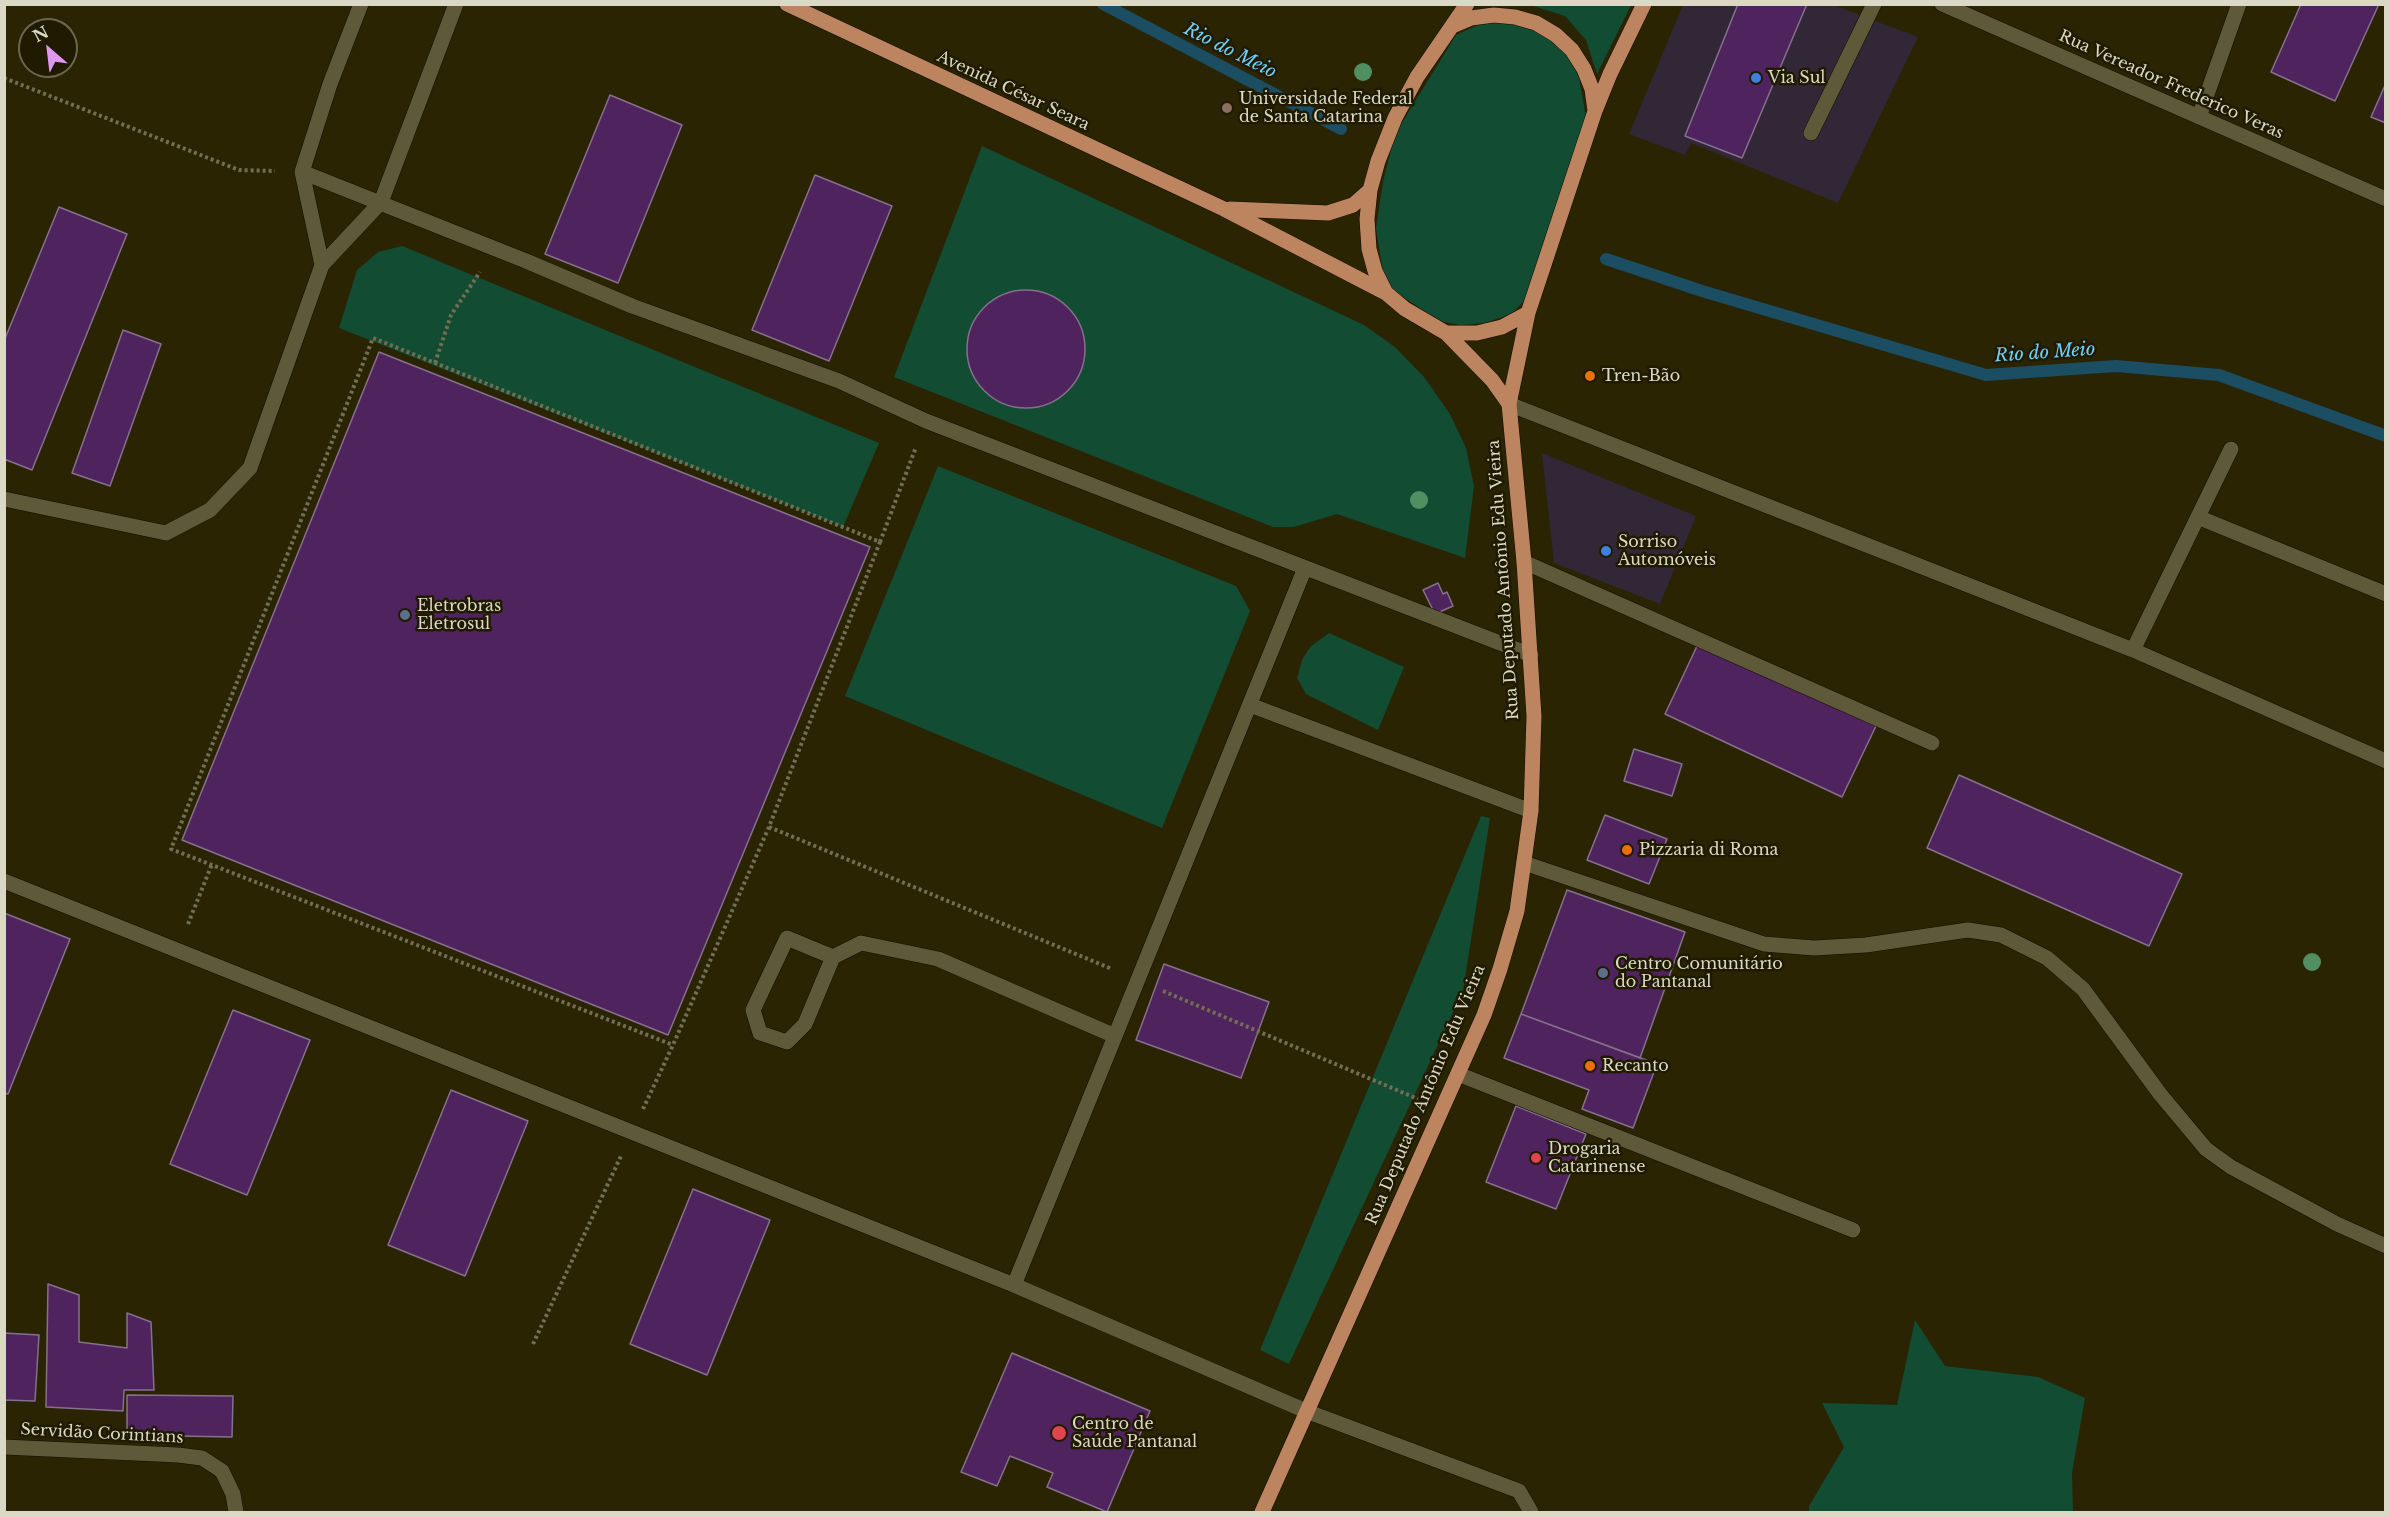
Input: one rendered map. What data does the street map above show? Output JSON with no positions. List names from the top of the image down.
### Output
{
  "streets": {
    "main road": ["Avenida César Seara", "Rua Deputado Antônio Edu Vieira"],
    "street": ["Rua Vereador Frederico Veras", "Servidão Corintians"]
  },
  "crossings": [
    ["Avenida César Seara", "Rua Deputado Antônio Edu Vieira"]
  ],
  "water": ["Rio do Meio"],
  "places": [
    "Via Sul",
    "Universidade Federal de Santa Catarina",
    "Tren-Bão",
    "Sorriso Automóveis",
    "Eletrobras Eletrosul",
    "Pizzaria di Roma",
    "Centro Comunitário do Pantanal",
    "Recanto",
    "Drogaria Catarinense",
    "Centro de Saúde Pantanal"
  ],
  "north": "top left"
}
